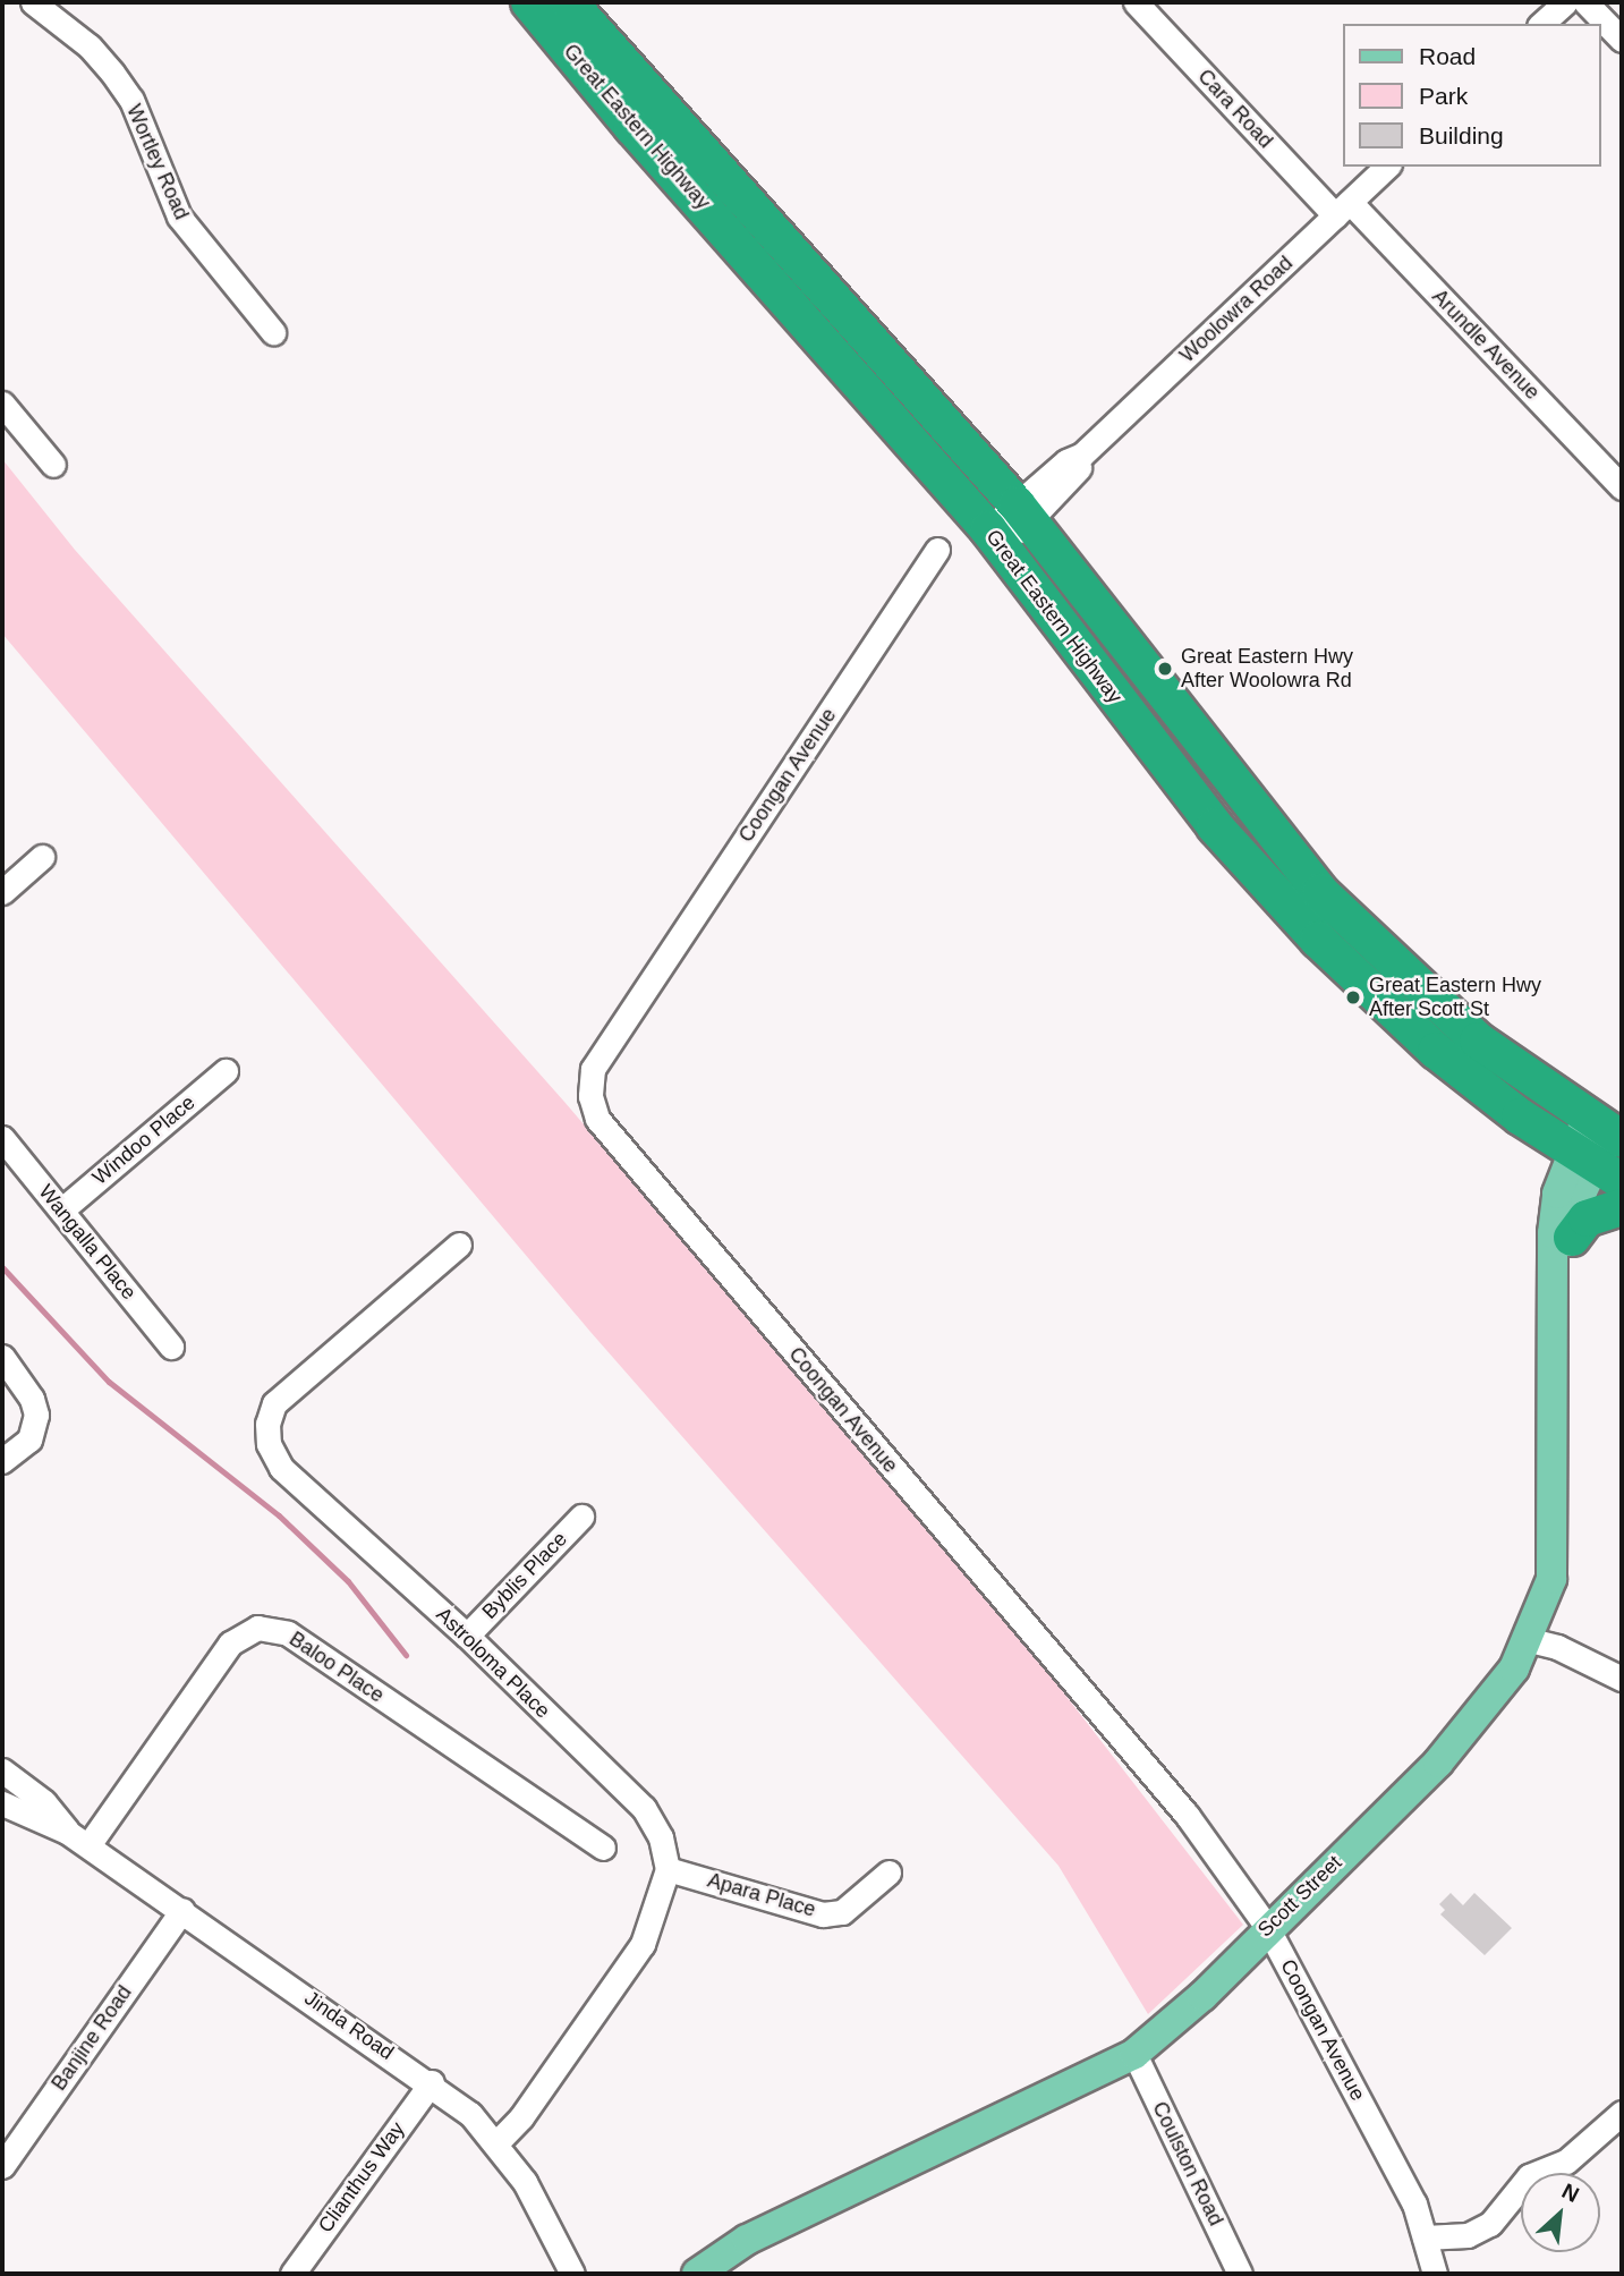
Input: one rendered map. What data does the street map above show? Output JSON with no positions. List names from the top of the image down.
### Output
{
  "streets": {
    "highway": ["Great Eastern Highway"],
    "main road": ["Scott Street"],
    "street": [
      "Cara Road",
      "Wortley Road",
      "Woolowra Road",
      "Arundle Avenue",
      "Coongan Avenue",
      "Windoo Place",
      "Wangalla Place",
      "Byblis Place",
      "Astroloma Place",
      "Baloo Place",
      "Apara Place",
      "Jinda Road",
      "Banjine Road",
      "Coulston Road",
      "Clianthus Way"
    ]
  },
  "crossings": [
    ["Cara Road", "Woolowra Road"],
    ["Cara Road", "Arundle Avenue"],
    ["Great Eastern Highway", "Woolowra Road"],
    ["Great Eastern Highway", "Scott Street"],
    ["Woolowra Road", "Arundle Avenue"],
    ["Coongan Avenue", "Scott Street"],
    ["Windoo Place", "Wangalla Place"],
    ["Byblis Place", "Astroloma Place"],
    ["Astroloma Place", "Apara Place"],
    ["Baloo Place", "Jinda Road"],
    ["Scott Street", "Coulston Road"],
    ["Jinda Road", "Banjine Road"],
    ["Jinda Road", "Clianthus Way"]
  ],
  "places": ["Great Eastern Hwy After Woolowra Rd", "Great Eastern Hwy After Scott St"],
  "legend": ["Road", "Park", "Building"],
  "north": "top right"
}
